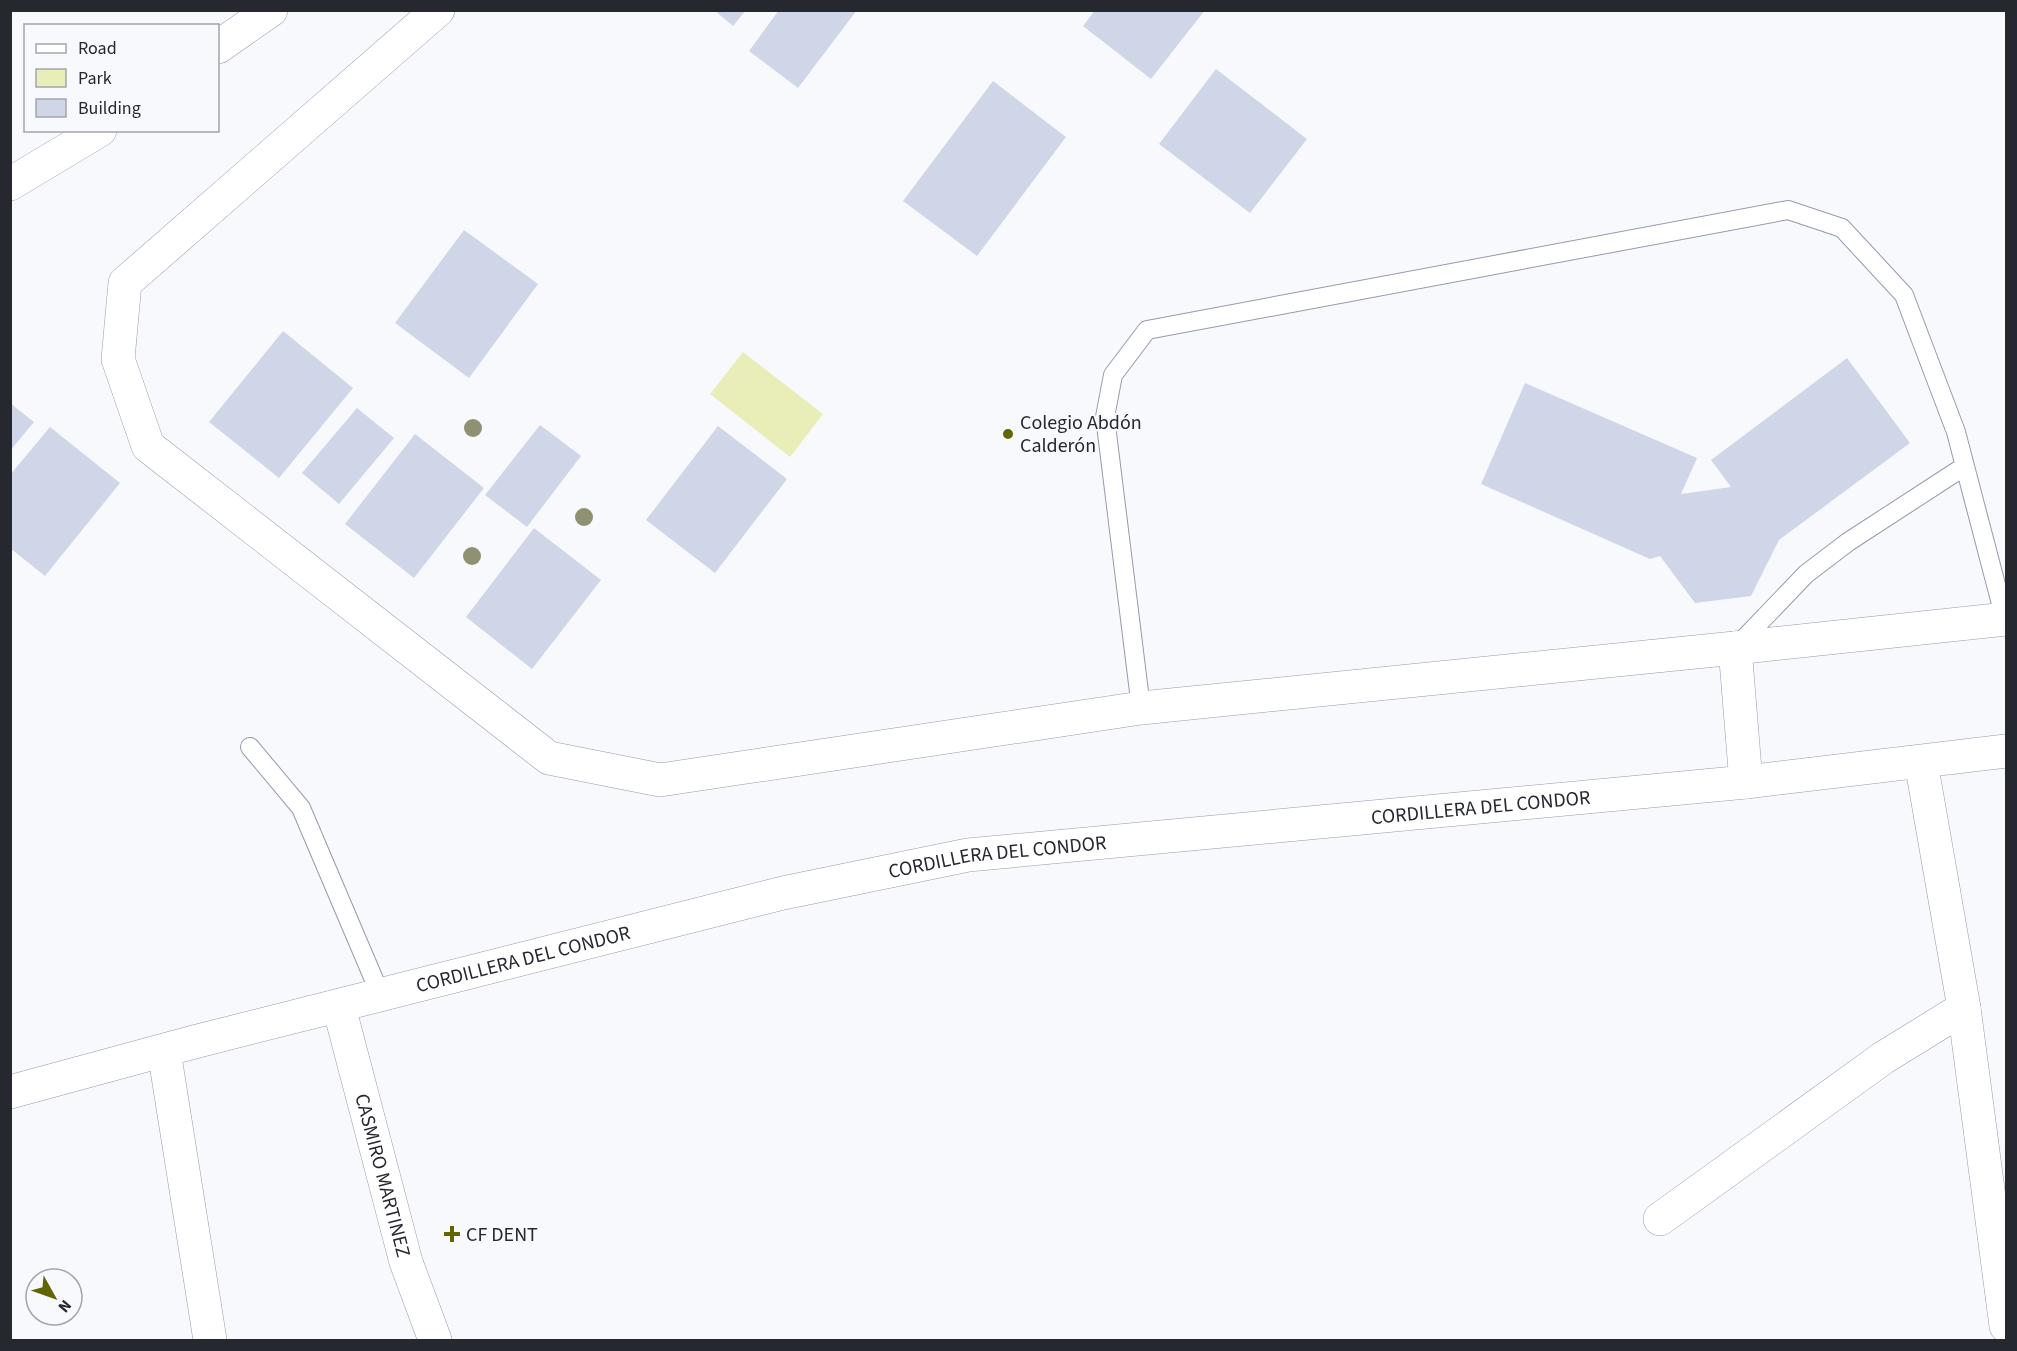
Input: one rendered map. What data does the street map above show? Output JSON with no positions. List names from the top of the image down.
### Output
{
  "streets": {
    "street": ["CORDILLERA DEL CONDOR", "CASMIRO MARTINEZ"]
  },
  "crossings": [
    ["CORDILLERA DEL CONDOR", "CASMIRO MARTINEZ"]
  ],
  "places": {
    "other": ["Colegio Abdón Calderón"],
    "health": ["CF DENT"]
  },
  "legend": ["Road", "Park", "Building"],
  "north": "bottom right"
}
